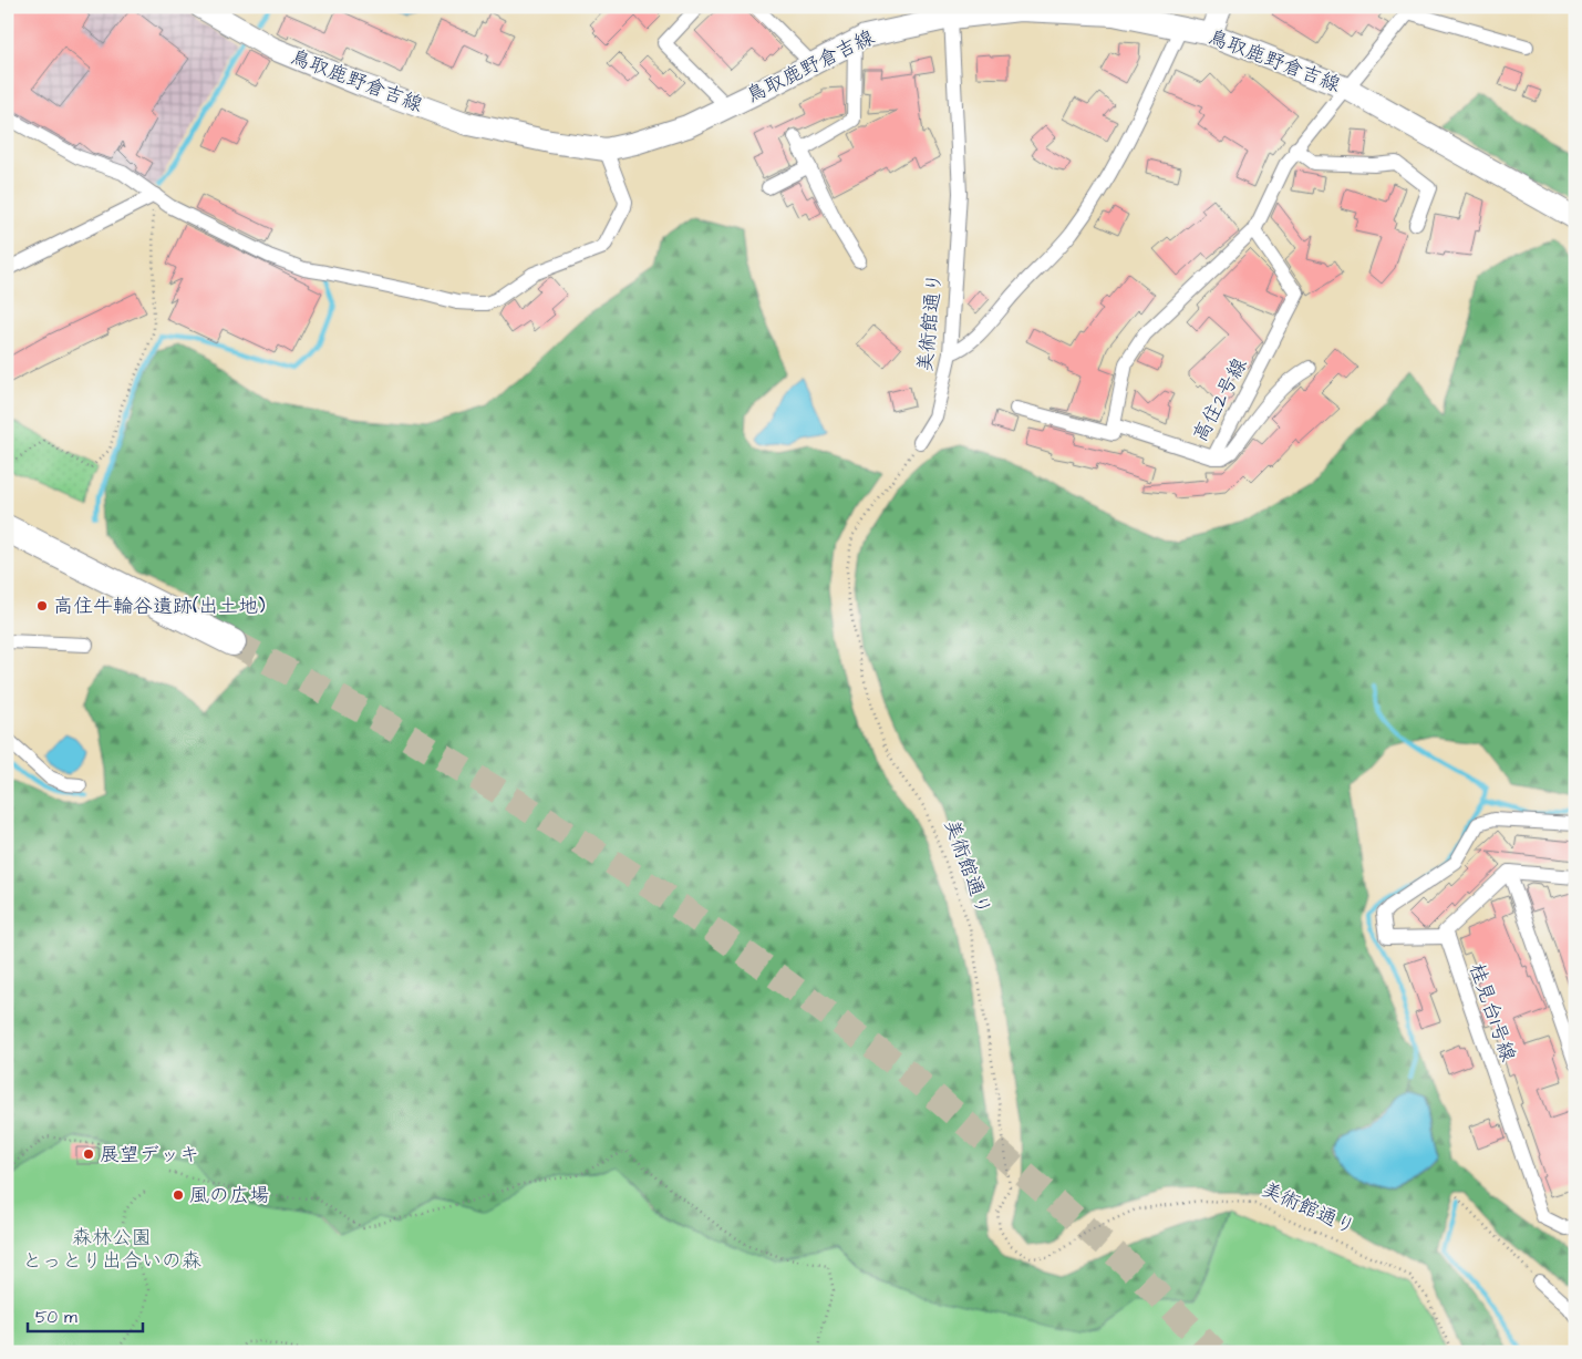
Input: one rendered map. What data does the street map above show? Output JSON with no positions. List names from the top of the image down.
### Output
{
  "streets": {
    "main road": ["鳥取鹿野倉吉線"],
    "street": ["美術館通り", "高住2号線", "桂見台1号線"]
  },
  "crossings": [
    ["鳥取鹿野倉吉線", "美術館通り"]
  ],
  "parks": ["森林公園 とっとり出合いの森"],
  "places": ["高住牛輪谷遺跡(出土地)", "展望デッキ", "風の広場"],
  "scale_bar": "50 m"
}
